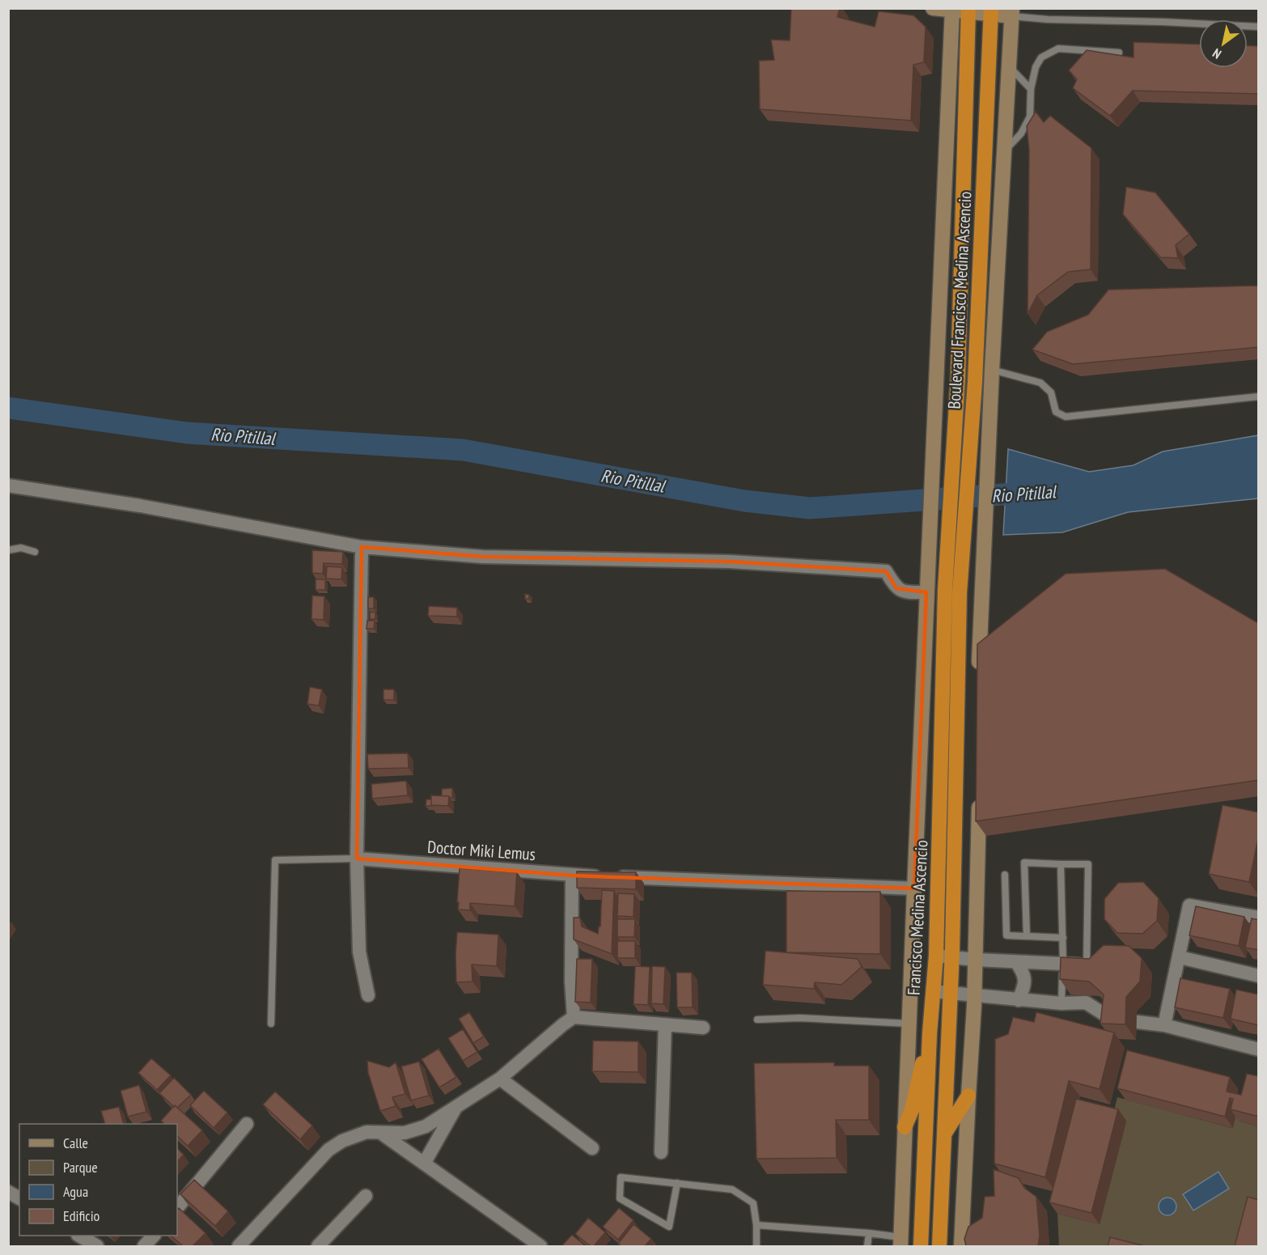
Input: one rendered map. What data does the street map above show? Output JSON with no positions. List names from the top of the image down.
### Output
{
  "streets": {
    "highway": ["Boulevard Francisco Medina Ascencio", "Francisco Medina Ascencio"],
    "street": ["Doctor Miki Lemus"]
  },
  "crossings": [
    ["Boulevard Francisco Medina Ascencio", "Francisco Medina Ascencio"]
  ],
  "water": ["Rio Pitillal"],
  "legend": [
    "Calle",
    "Parque",
    "Agua",
    "Edificio"
  ],
  "north": "bottom left"
}
